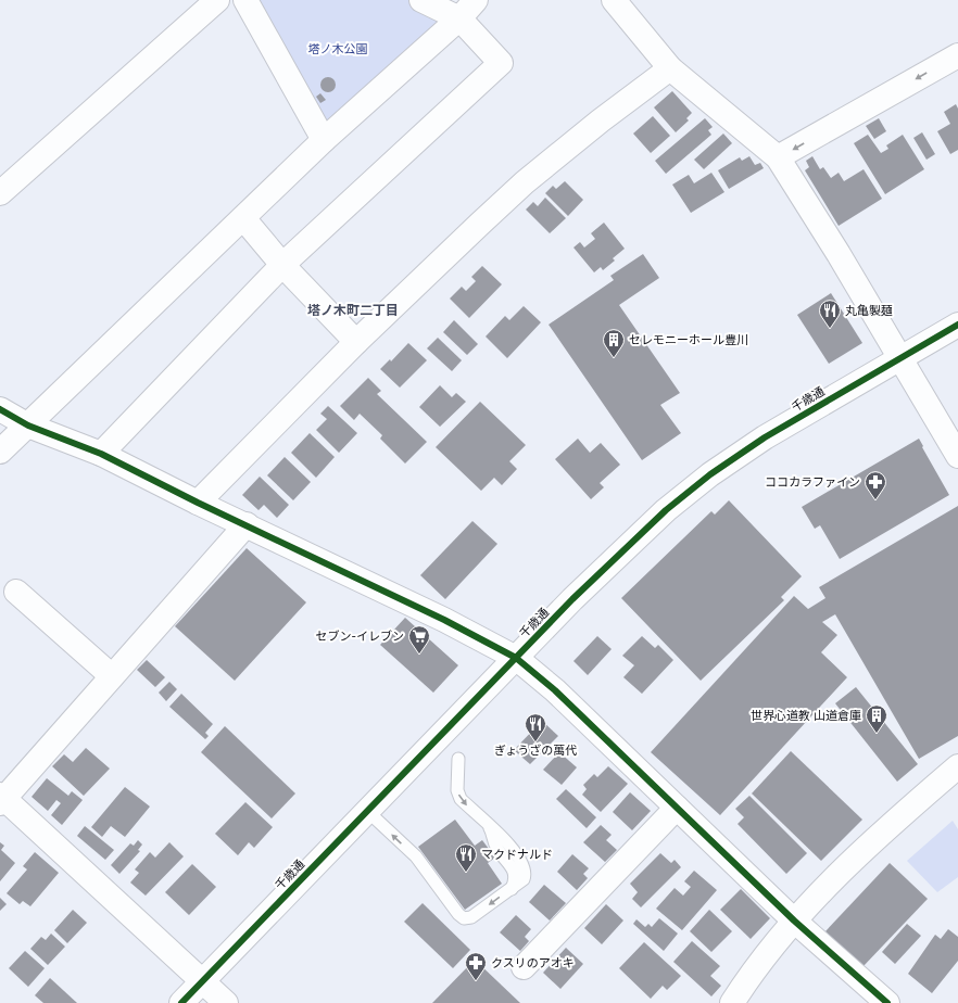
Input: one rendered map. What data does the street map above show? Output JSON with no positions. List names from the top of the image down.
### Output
{
  "streets": {
    "street": ["千歳通"]
  },
  "districts": ["塔ノ木町二丁目"],
  "parks": ["塔ノ木公園"],
  "places": {
    "restaurant": ["丸亀製麺", "ぎょうざの萬代", "マクドナルド"],
    "building": ["セレモニーホール豊川", "世界心道教 山道倉庫"],
    "pharmacy": ["ココカラファイン", "クスリのアオキ"],
    "supermarket": ["セブン-イレブン"]
  }
}
